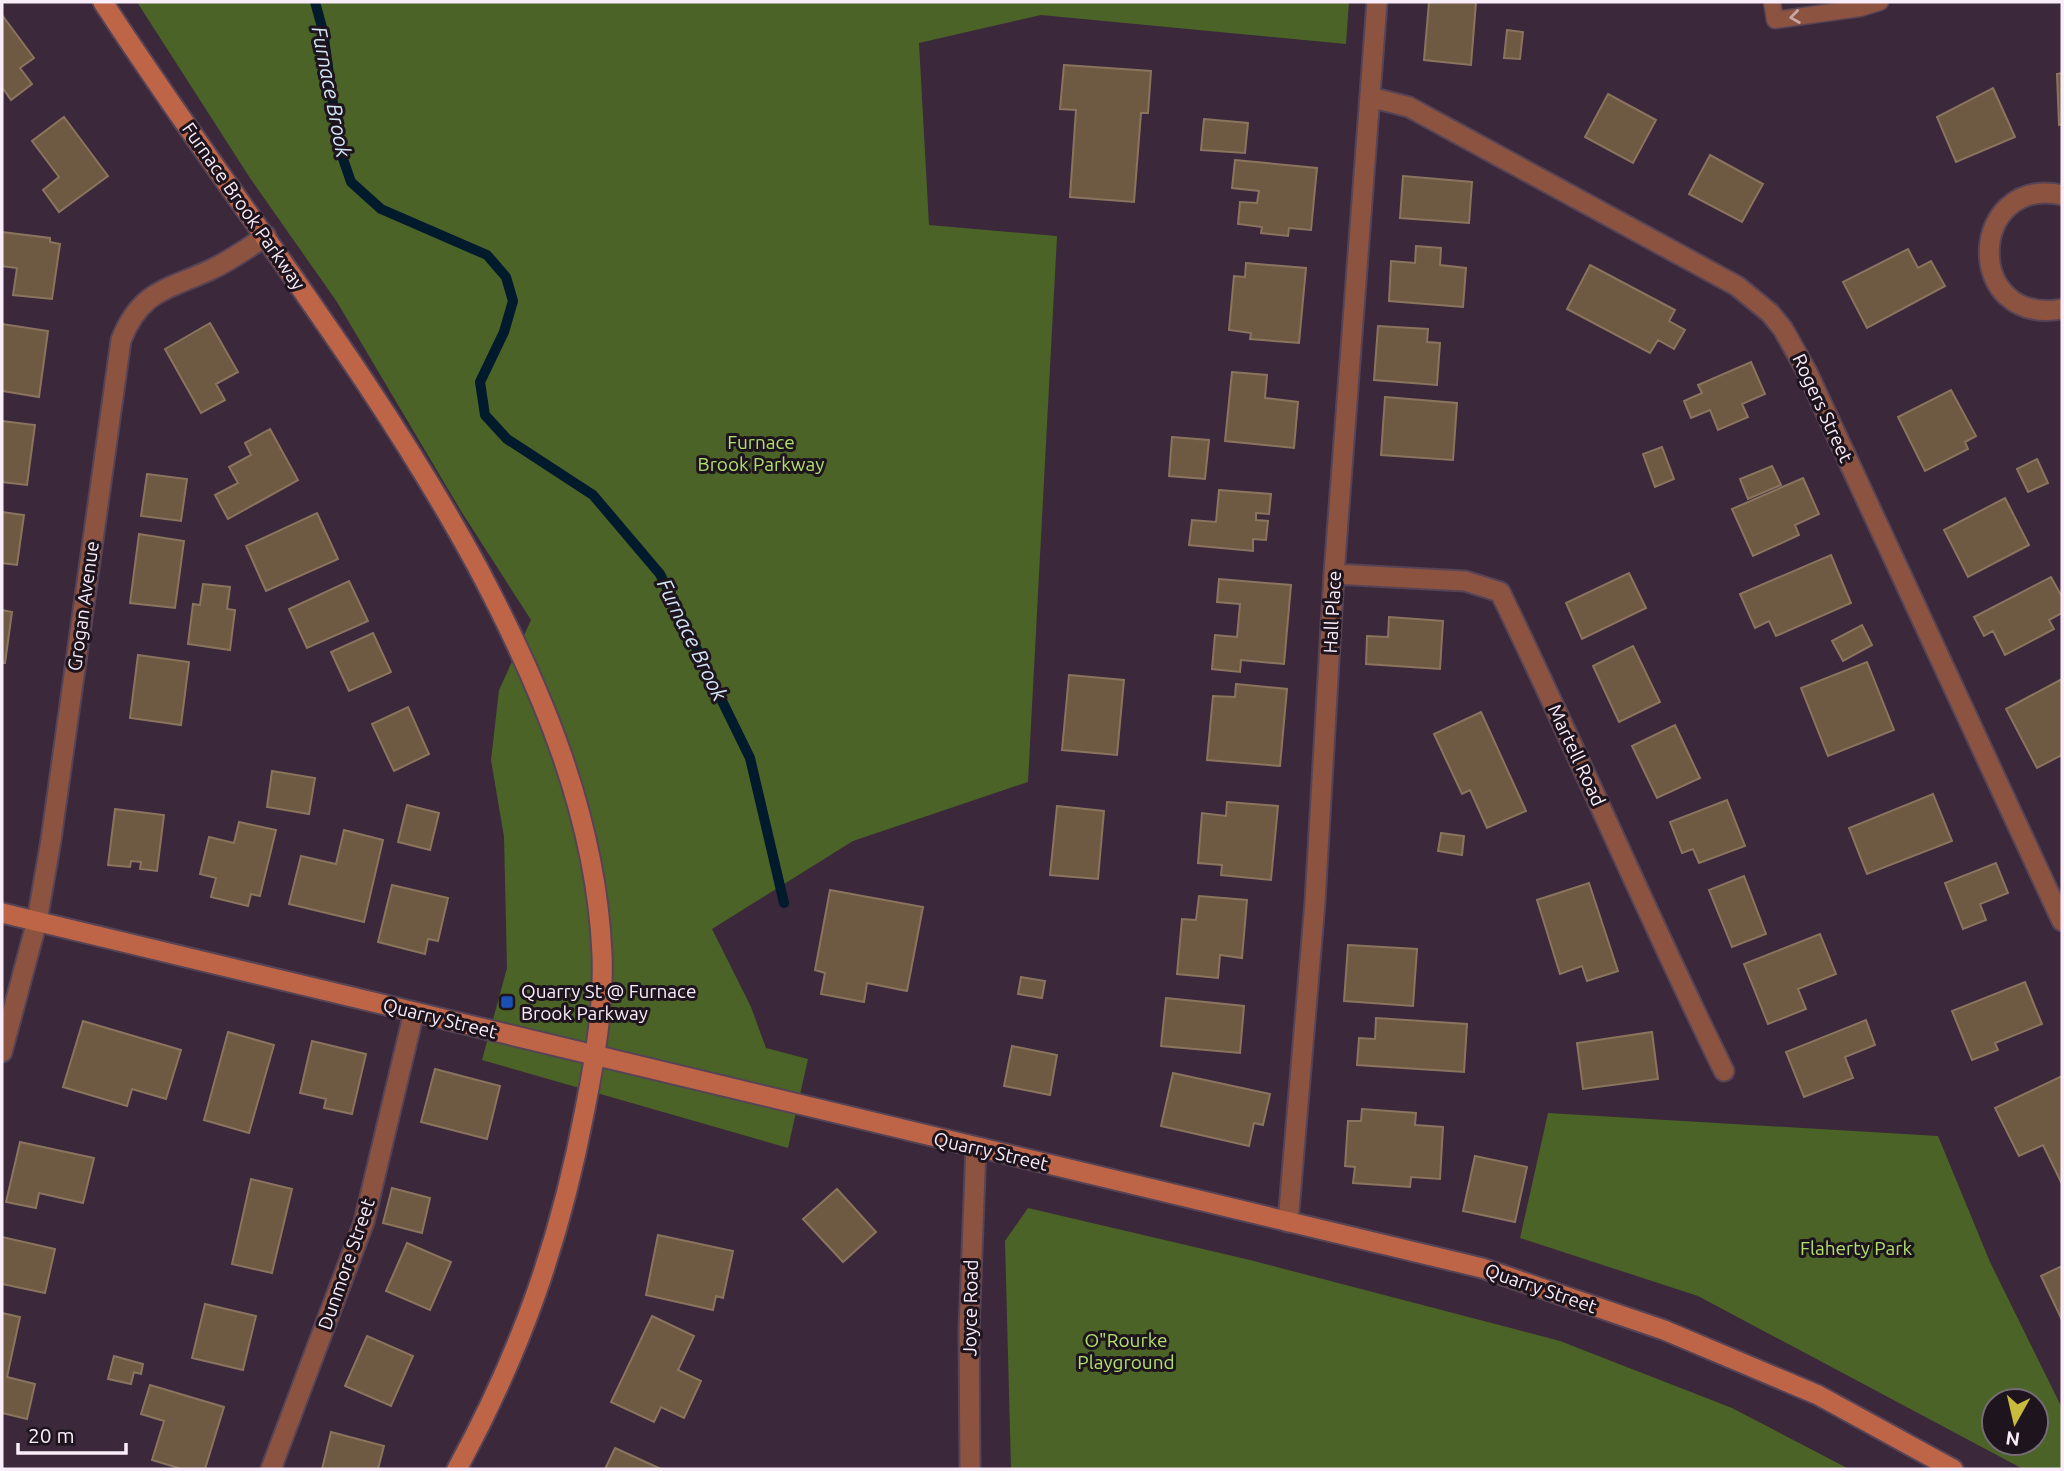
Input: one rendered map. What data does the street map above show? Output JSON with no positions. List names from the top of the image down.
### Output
{
  "streets": {
    "main road": ["Furnace Brook Parkway", "Quarry Street"],
    "street": [
      "Rogers Street",
      "Grogan Avenue",
      "Hall Place",
      "Martell Road",
      "Dunmore Street",
      "Joyce Road"
    ]
  },
  "crossings": [
    ["Furnace Brook Parkway", "Grogan Avenue"],
    ["Furnace Brook Parkway", "Quarry Street"],
    ["Rogers Street", "Hall Place"],
    ["Grogan Avenue", "Quarry Street"],
    ["Hall Place", "Martell Road"],
    ["Hall Place", "Quarry Street"],
    ["Quarry Street", "Dunmore Street"],
    ["Quarry Street", "Joyce Road"]
  ],
  "water": ["Furnace Brook"],
  "parks": ["Furnace Brook Parkway", "Flaherty Park", "O\"Rourke Playground"],
  "places": {
    "transit": ["Quarry St @ Furnace Brook Parkway"]
  },
  "scale_bar": "20 m",
  "north": "bottom"
}
